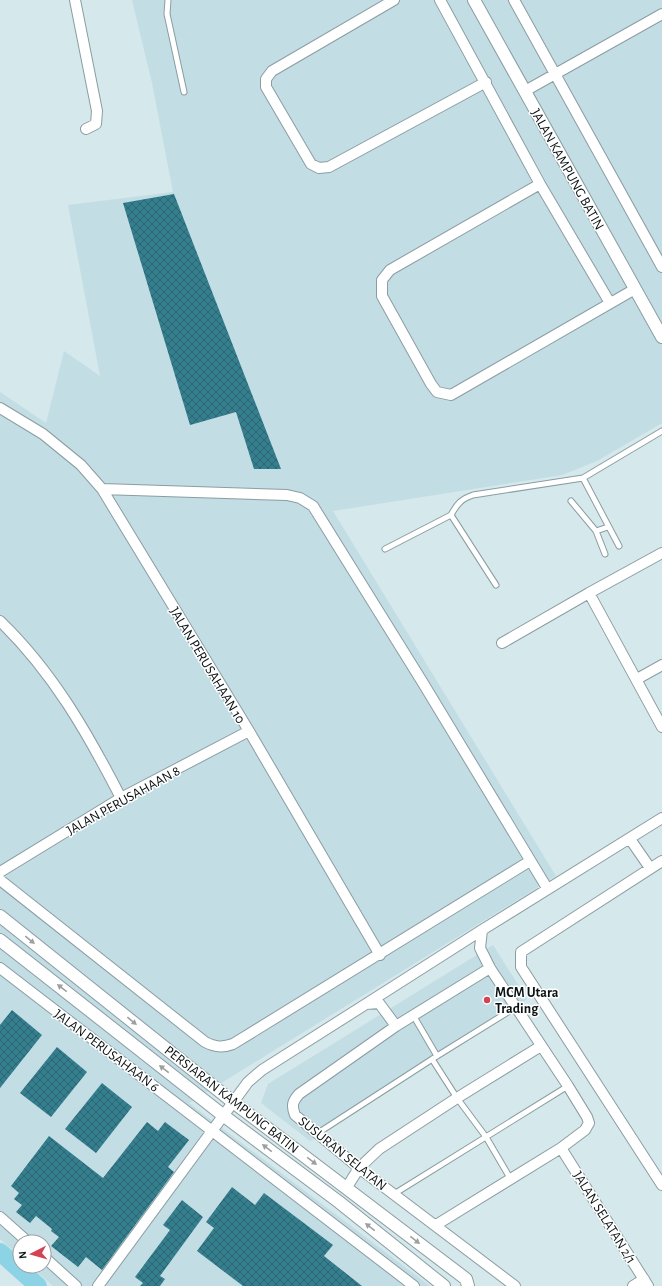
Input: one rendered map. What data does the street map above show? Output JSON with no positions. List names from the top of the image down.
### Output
{
  "streets": {
    "street": [
      "JALAN KAMPUNG BATIN",
      "JALAN PERUSAHAAN 10",
      "JALAN PERUSAHAAN 8",
      "JALAN PERUSAHAAN 6",
      "PERSIARAN KAMPUNG BATIN",
      "SUSURAN SELATAN",
      "JALAN SELATAN 2/1"
    ]
  },
  "crossings": [
    ["JALAN PERUSAHAAN 10", "JALAN PERUSAHAAN 8"]
  ],
  "places": ["MCM Utara Trading"],
  "north": "left"
}
